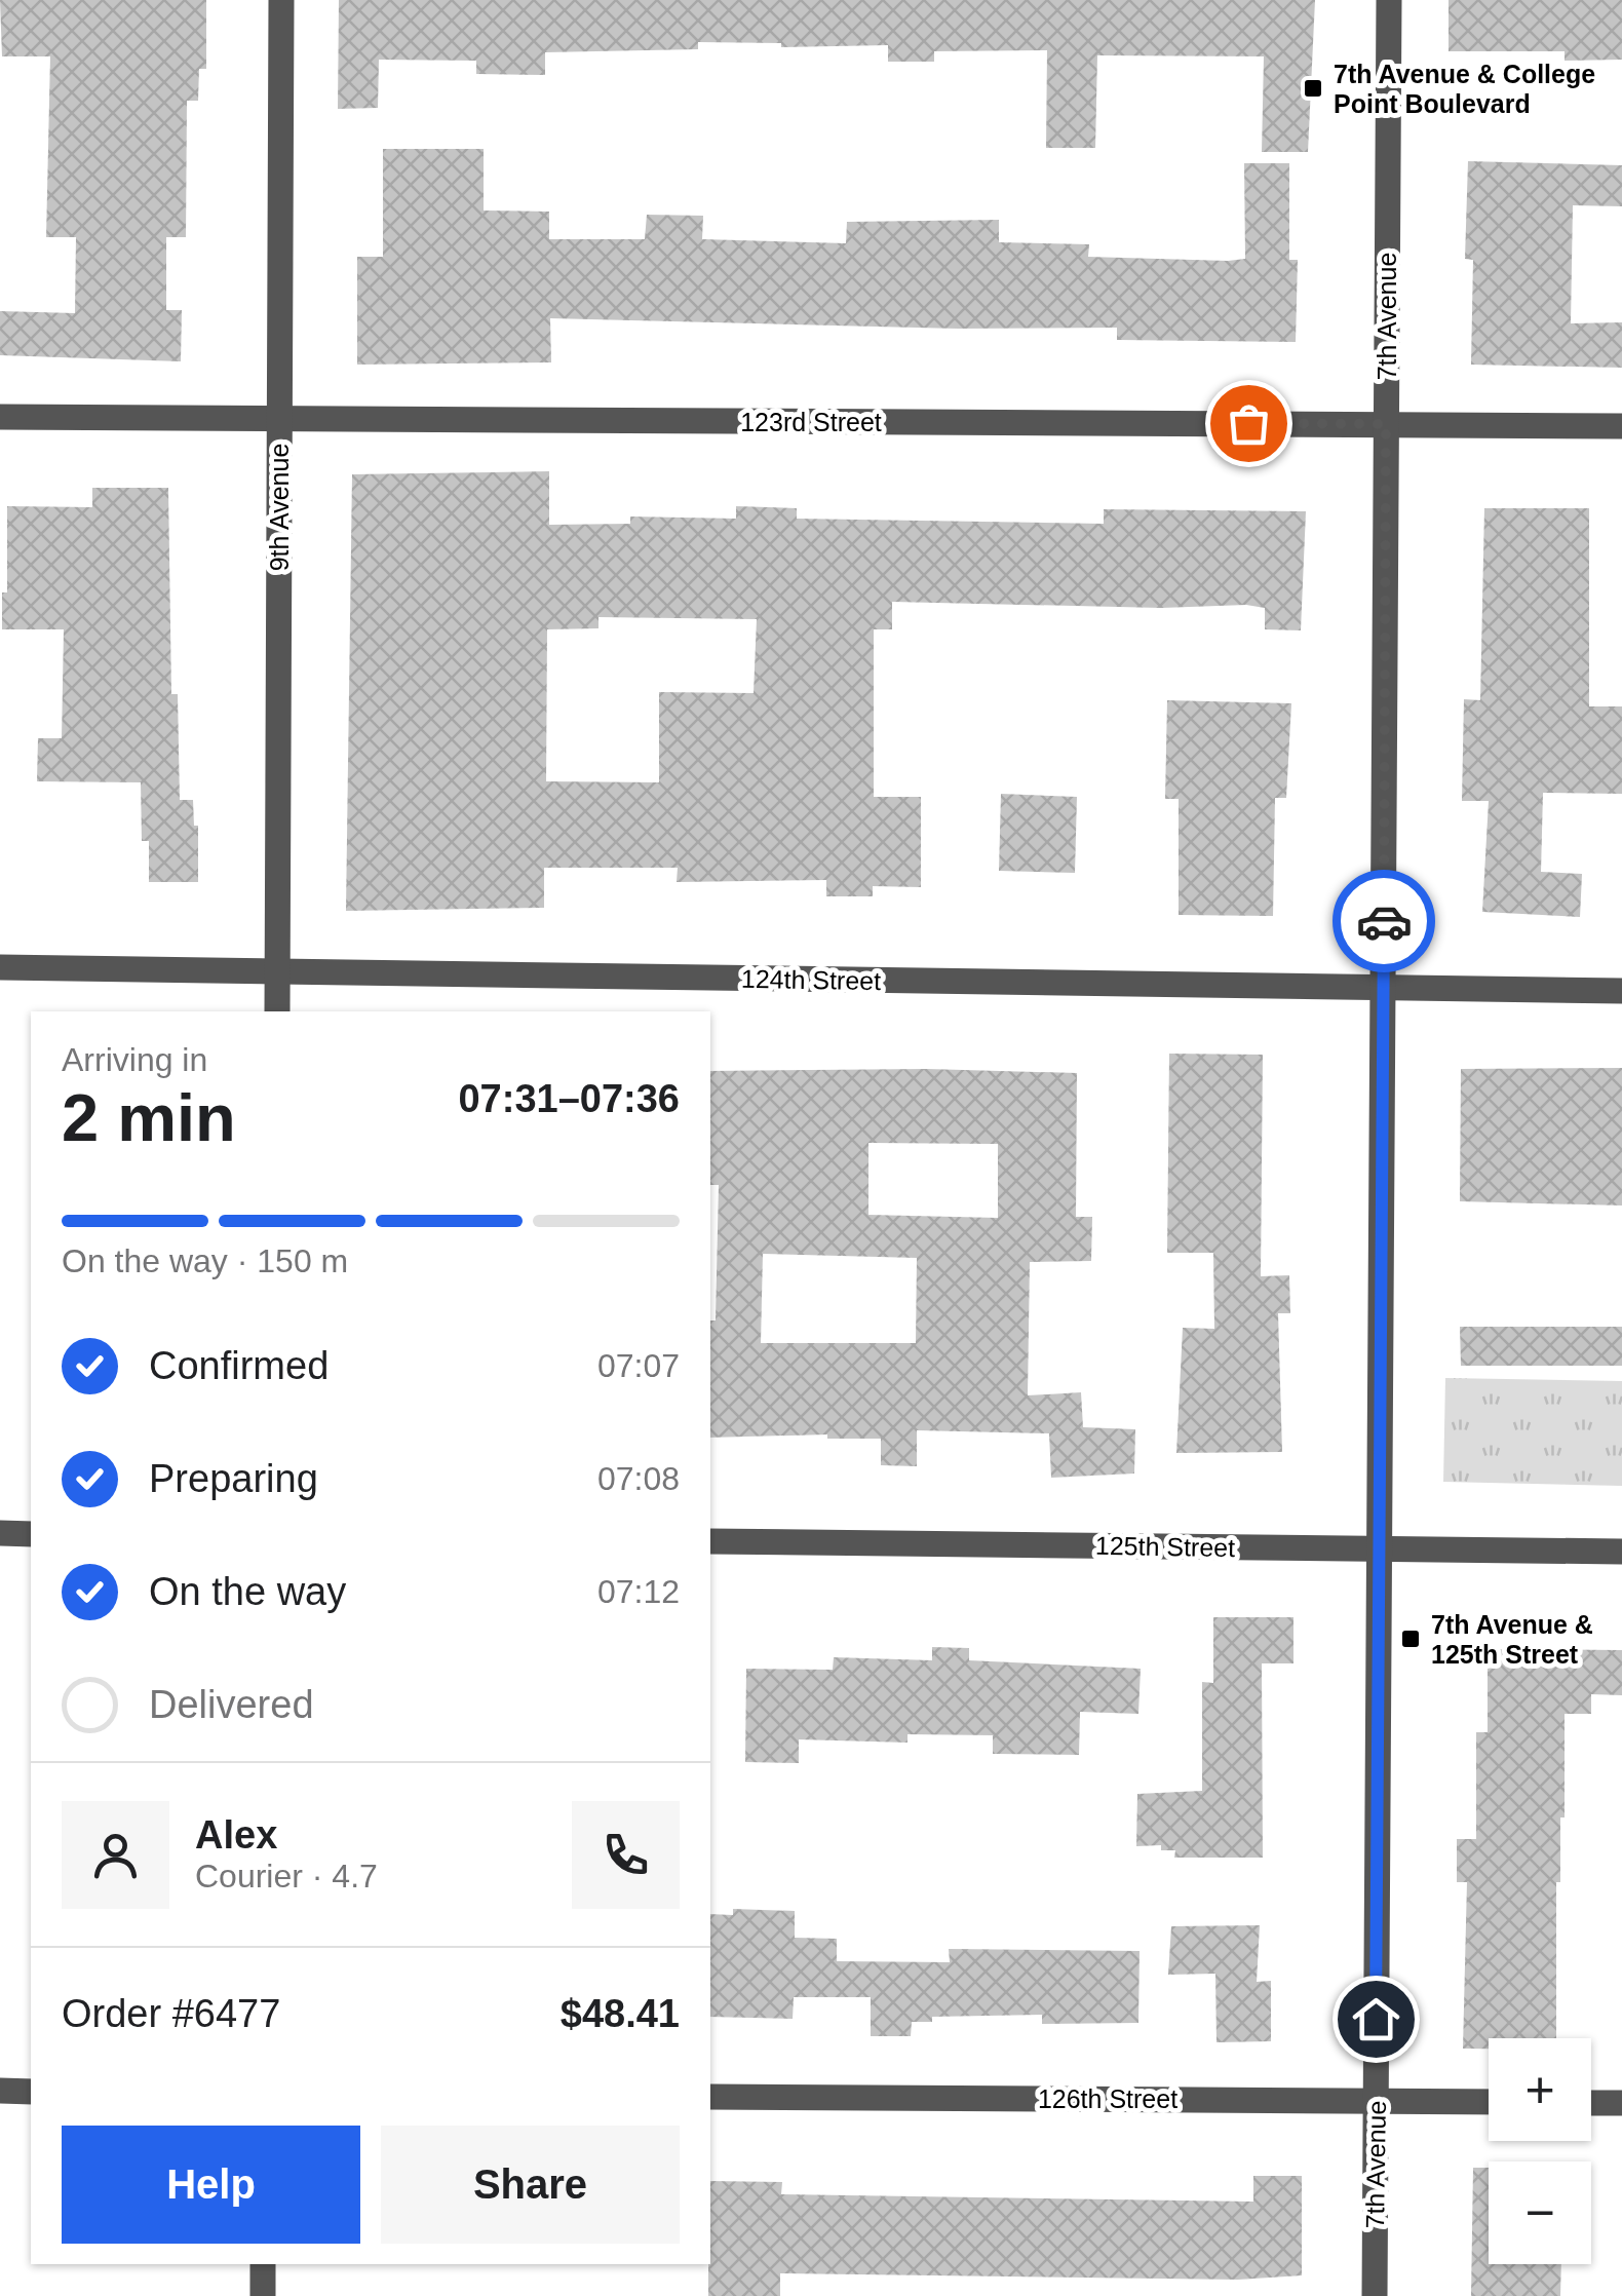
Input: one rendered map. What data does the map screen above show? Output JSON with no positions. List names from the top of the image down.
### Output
{
  "streets": {
    "street": [
      "7th Avenue",
      "123rd Street",
      "9th Avenue",
      "124th Street",
      "125th Street",
      "126th Street"
    ]
  },
  "crossings": [
    ["7th Avenue", "123rd Street"],
    ["7th Avenue", "124th Street"],
    ["7th Avenue", "125th Street"],
    ["7th Avenue", "126th Street"],
    ["123rd Street", "9th Avenue"],
    ["9th Avenue", "124th Street"]
  ],
  "places": {
    "transit": ["7th Avenue & College Point Boulevard", "7th Avenue & 125th Street"]
  },
  "page": {
    "heading": ["2 min", "Arriving in", "07:31–07:36"],
    "panel": [
      "Alex",
      "Courier · 4.7",
      "Order #6477",
      "$48.41"
    ],
    "bar": "On the way · 150 m",
    "list": [
      ["Confirmed", "07:07"],
      ["Preparing", "07:08"],
      ["On the way", "07:12"],
      "Delivered"
    ],
    "map_buttons": ["+", "−"],
    "buttons": ["Help", "Share"]
  }
}
